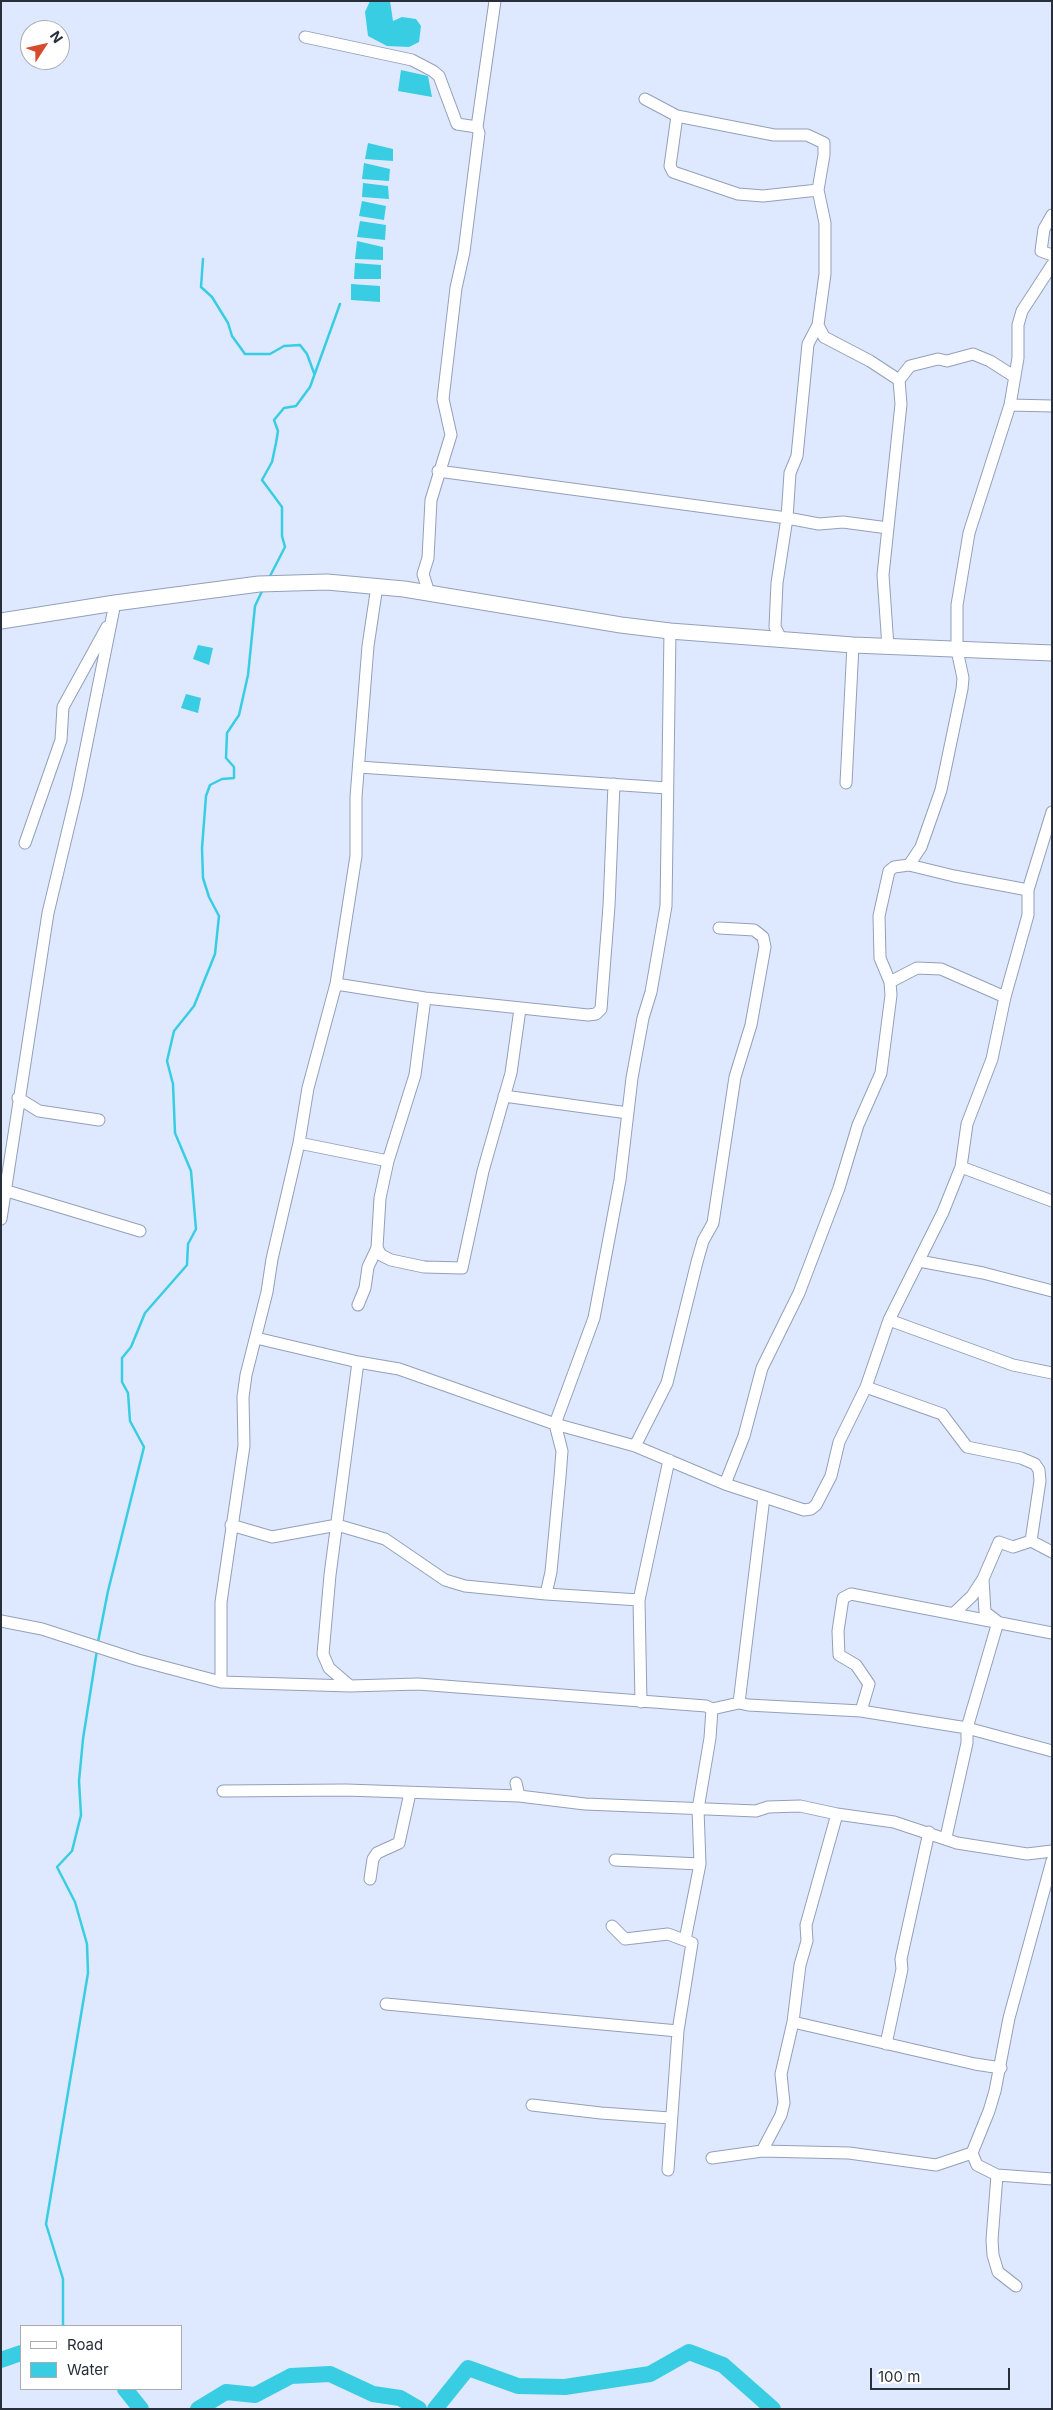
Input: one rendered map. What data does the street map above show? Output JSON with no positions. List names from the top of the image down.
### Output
{
  "legend": ["Road", "Water"],
  "scale_bar": "100 m",
  "north": "top right"
}
